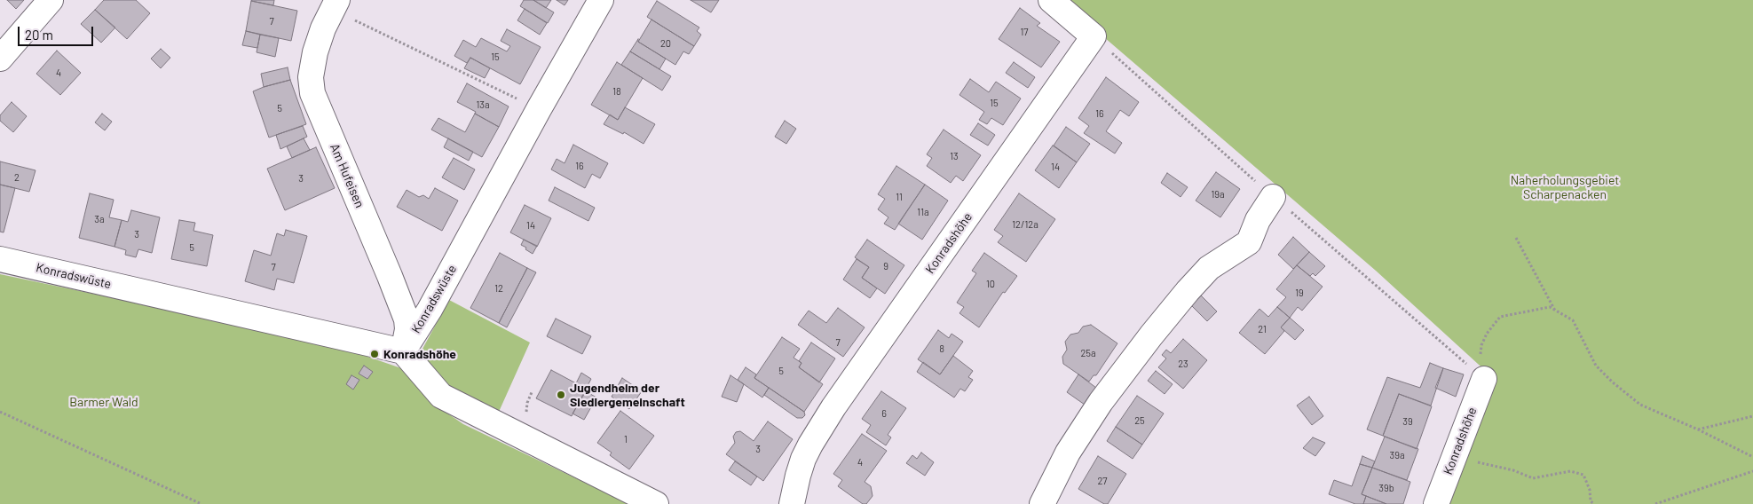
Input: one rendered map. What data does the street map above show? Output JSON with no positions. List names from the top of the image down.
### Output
{
  "streets": {
    "street": ["Am Hufeisen", "Konradshöhe", "Konradswüste"]
  },
  "crossings": [
    ["Am Hufeisen", "Konradswüste"]
  ],
  "parks": ["Naherholungsgebiet Scharpenacken", "Barmer Wald"],
  "places": ["Konradshöhe", "Jugendheim der Siedlergemeinschaft"],
  "house_numbers": [
    "7",
    "17",
    "20",
    "15",
    "4",
    "18",
    "15",
    "13a",
    "5",
    "16",
    "13",
    "16",
    "14",
    "2",
    "3",
    "19a",
    "11",
    "11a",
    "3a",
    "12/12a",
    "14",
    "3",
    "5",
    "9",
    "7",
    "10",
    "12",
    "19",
    "21",
    "7",
    "8",
    "25a",
    "23",
    "5",
    "6",
    "25",
    "39",
    "1",
    "3",
    "39a",
    "4",
    "27",
    "39b"
  ],
  "scale_bar": "20 m"
}
